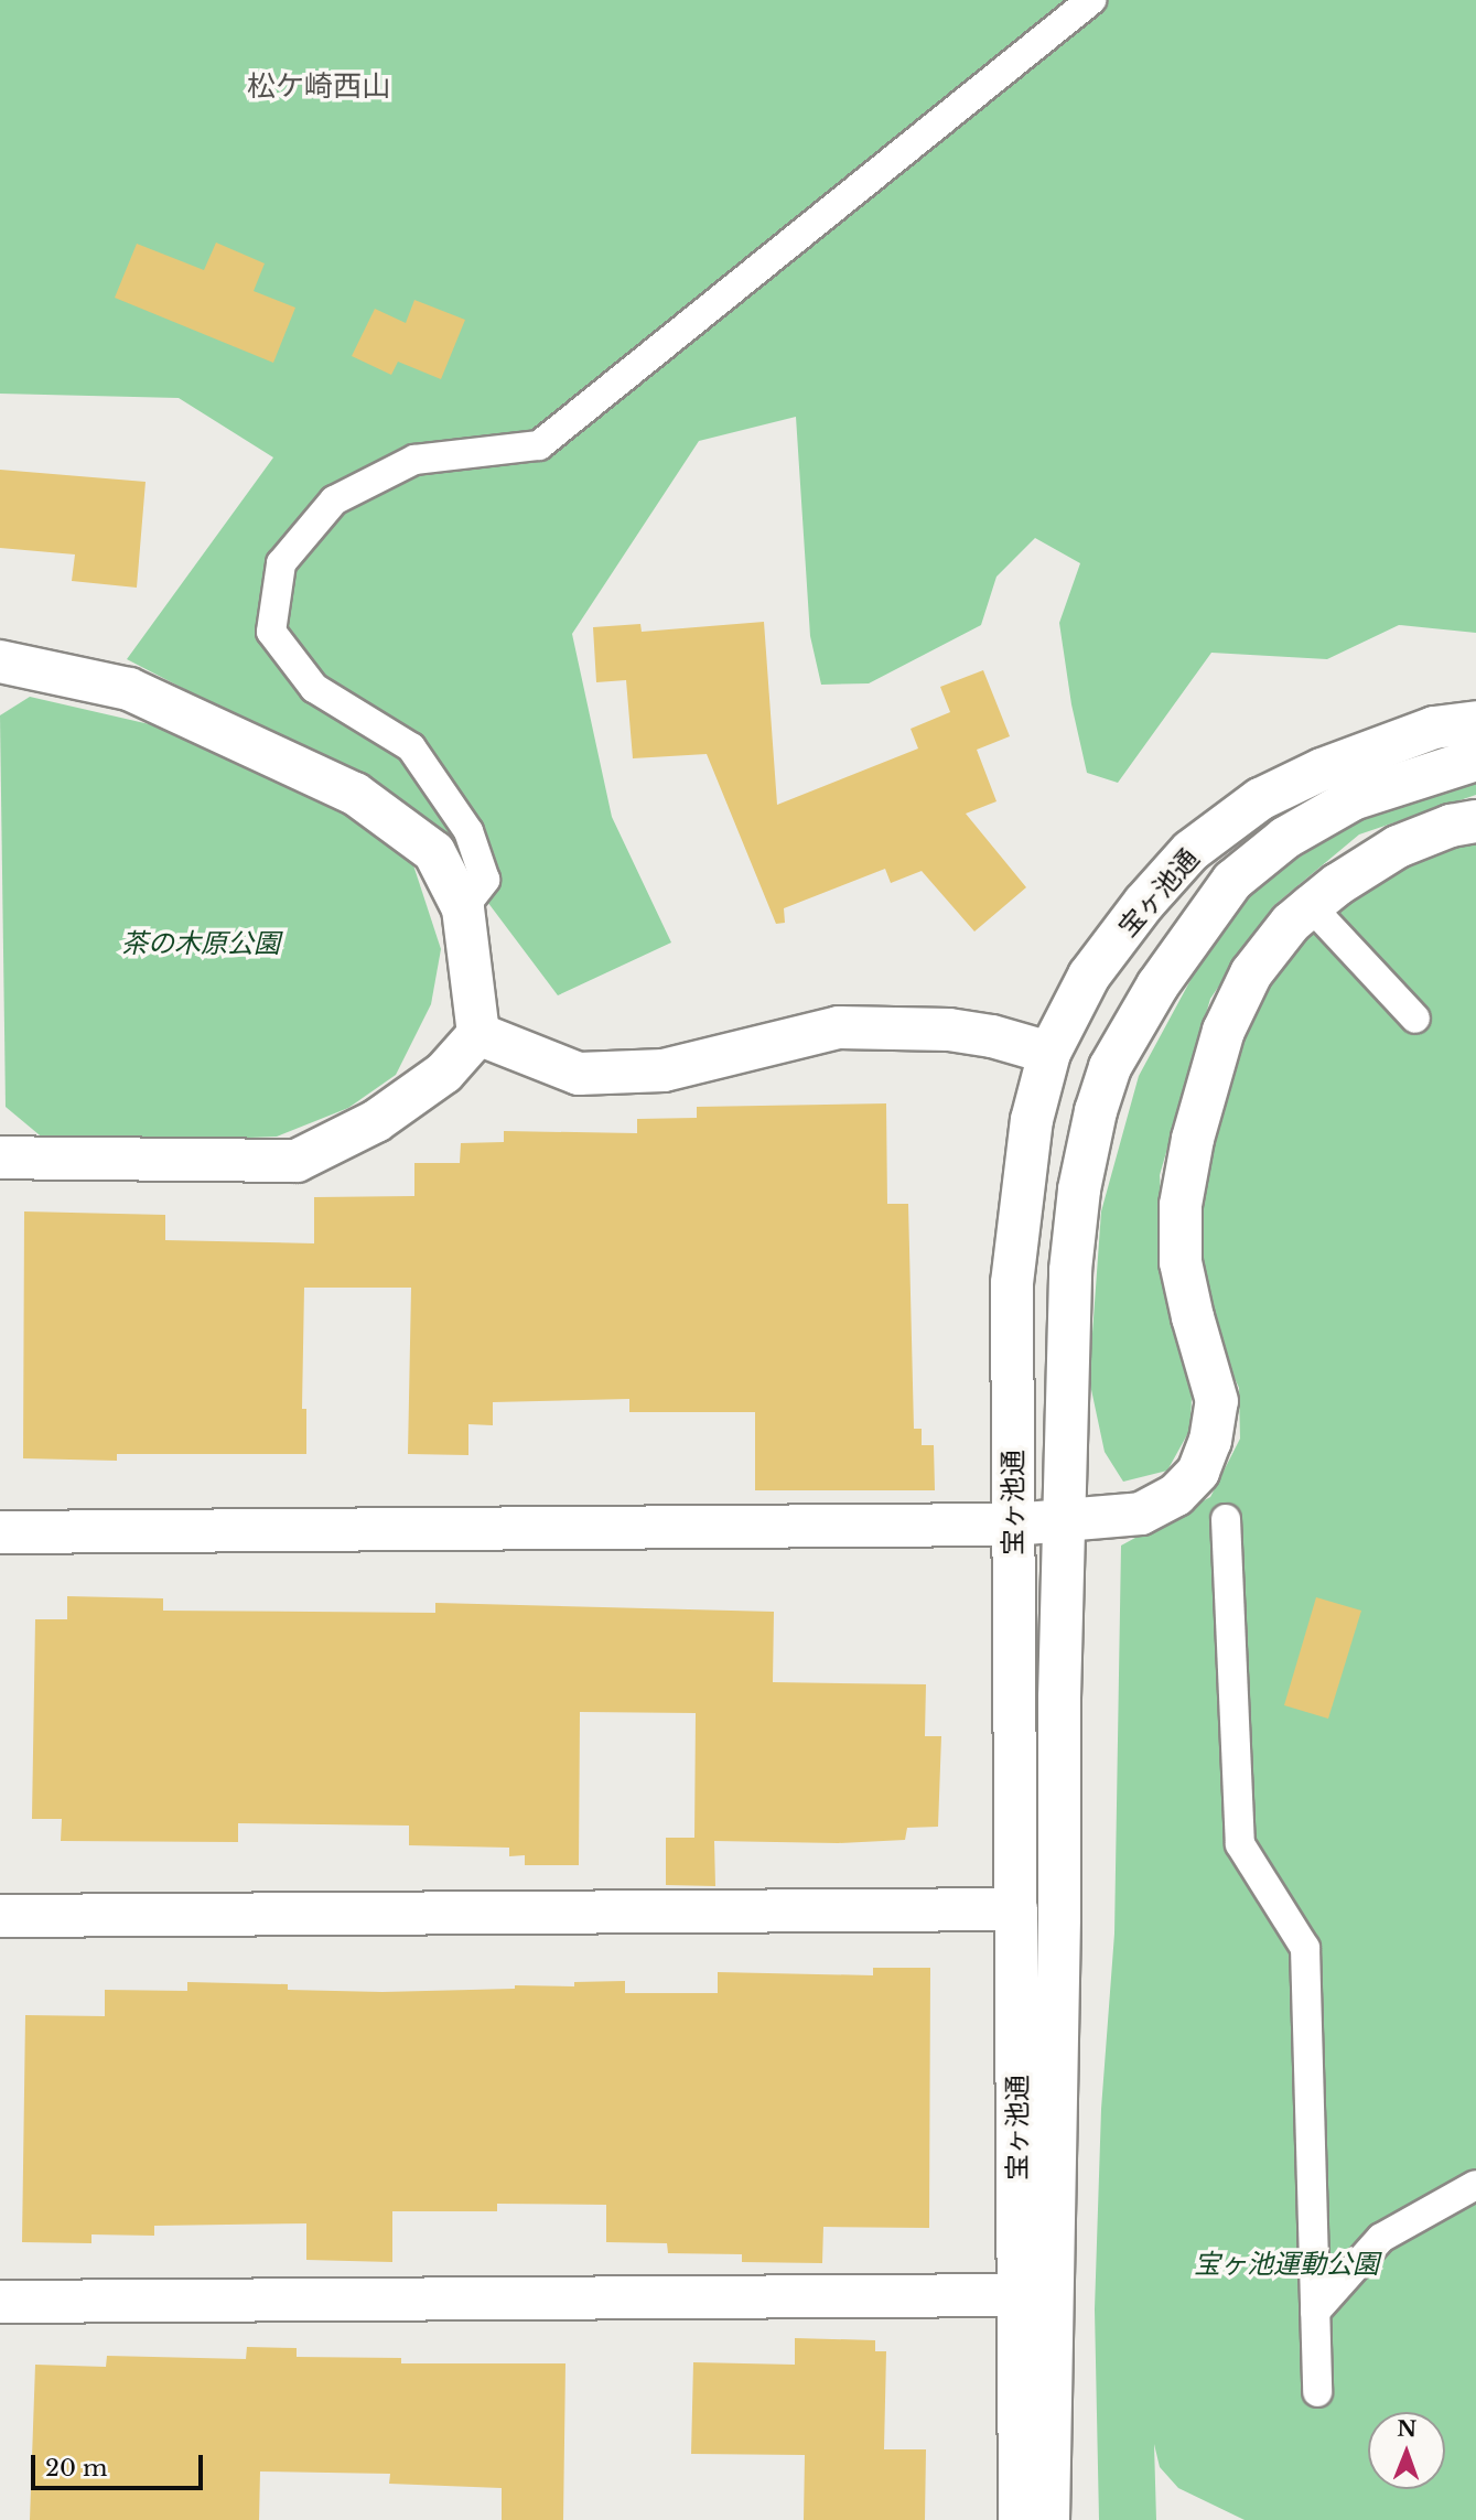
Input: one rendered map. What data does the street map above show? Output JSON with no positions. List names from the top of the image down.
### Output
{
  "streets": {
    "street": ["宝ヶ池通"]
  },
  "districts": ["松ケ崎西山"],
  "parks": ["茶の木原公園", "宝ヶ池運動公園"],
  "scale_bar": "20 m",
  "north": "top"
}
